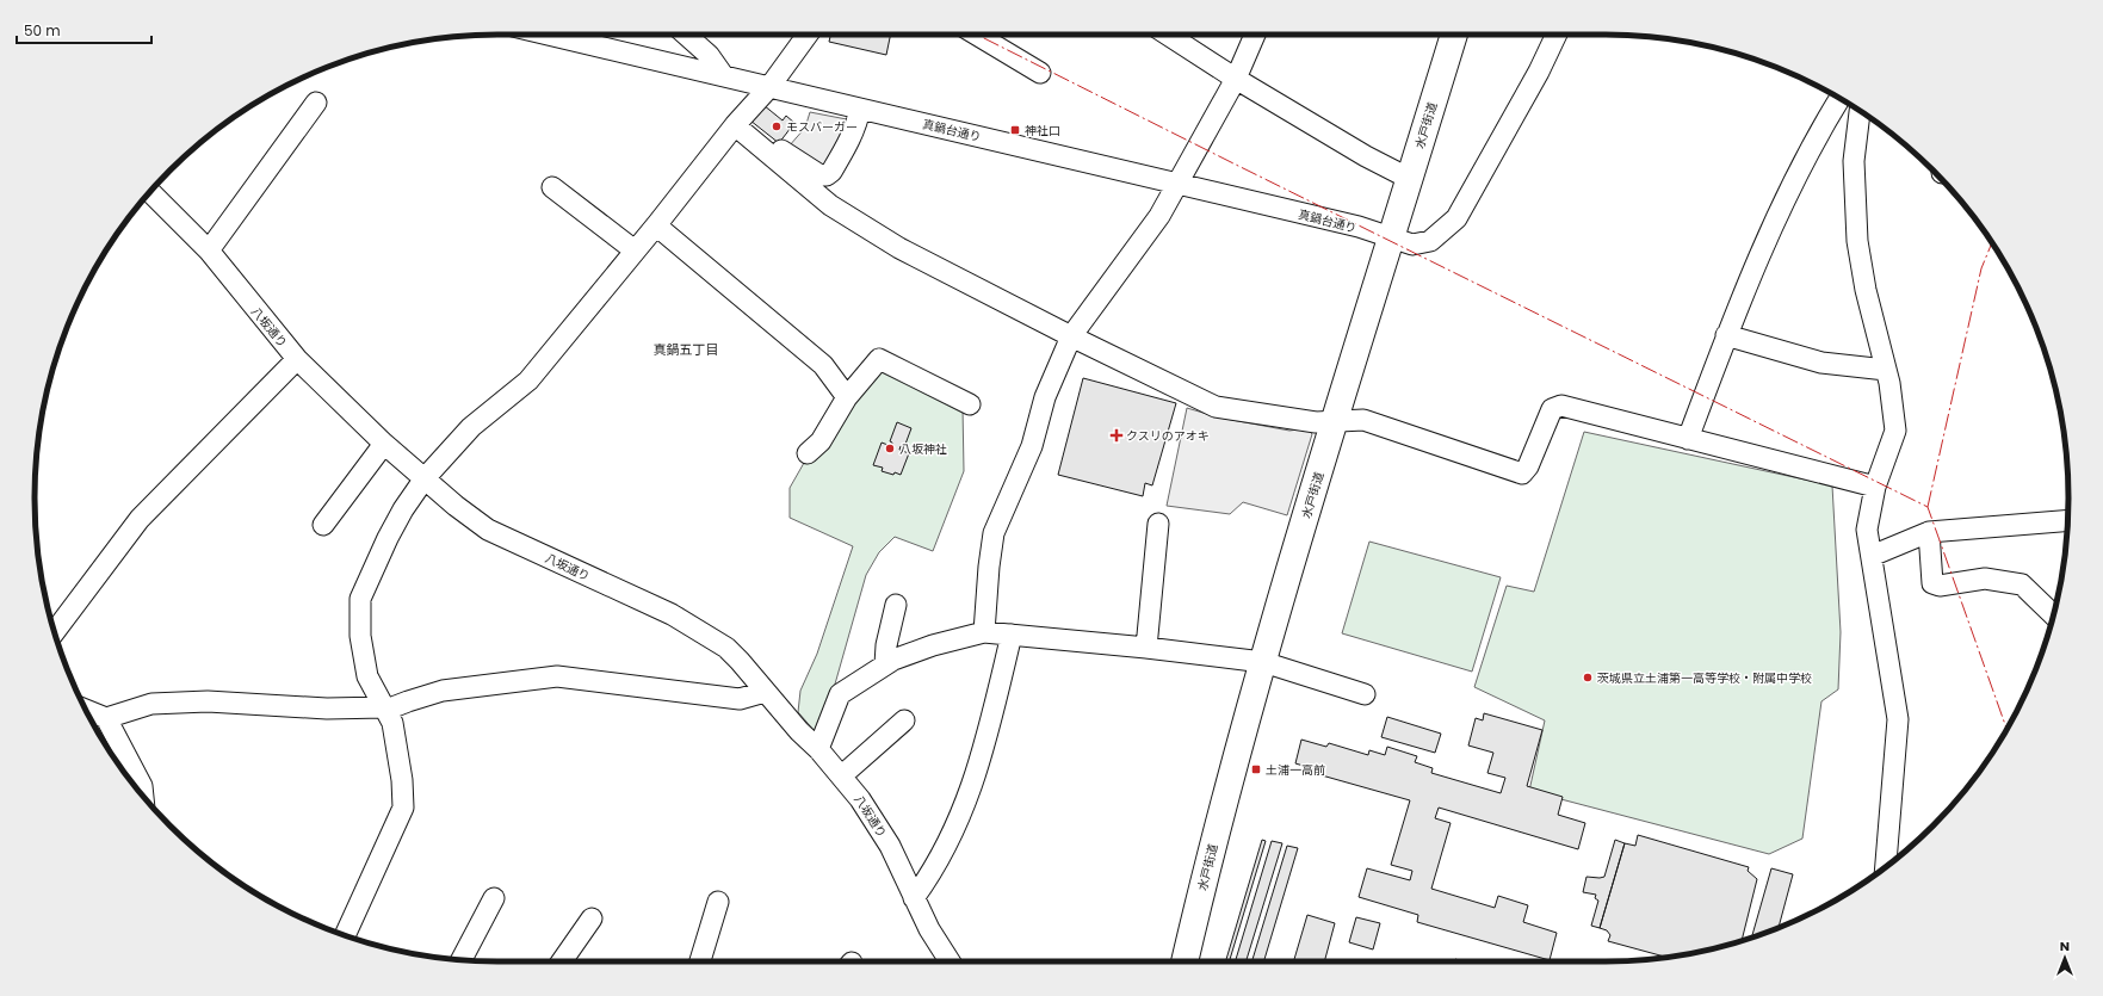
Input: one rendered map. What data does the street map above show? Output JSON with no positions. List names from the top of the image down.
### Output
{
  "streets": {
    "highway": ["水戸街道"],
    "street": ["真鍋台通り", "八坂通り"]
  },
  "crossings": [
    ["水戸街道", "真鍋台通り"]
  ],
  "districts": ["真鍋五丁目"],
  "places": {
    "other": ["モスバーガー", "八坂神社", "茨城県立土浦第一高等学校・附属中学校"],
    "transit": ["神社口", "土浦一高前"],
    "health": ["クスリのアオキ"]
  },
  "scale_bar": "50 m",
  "north": "top"
}
